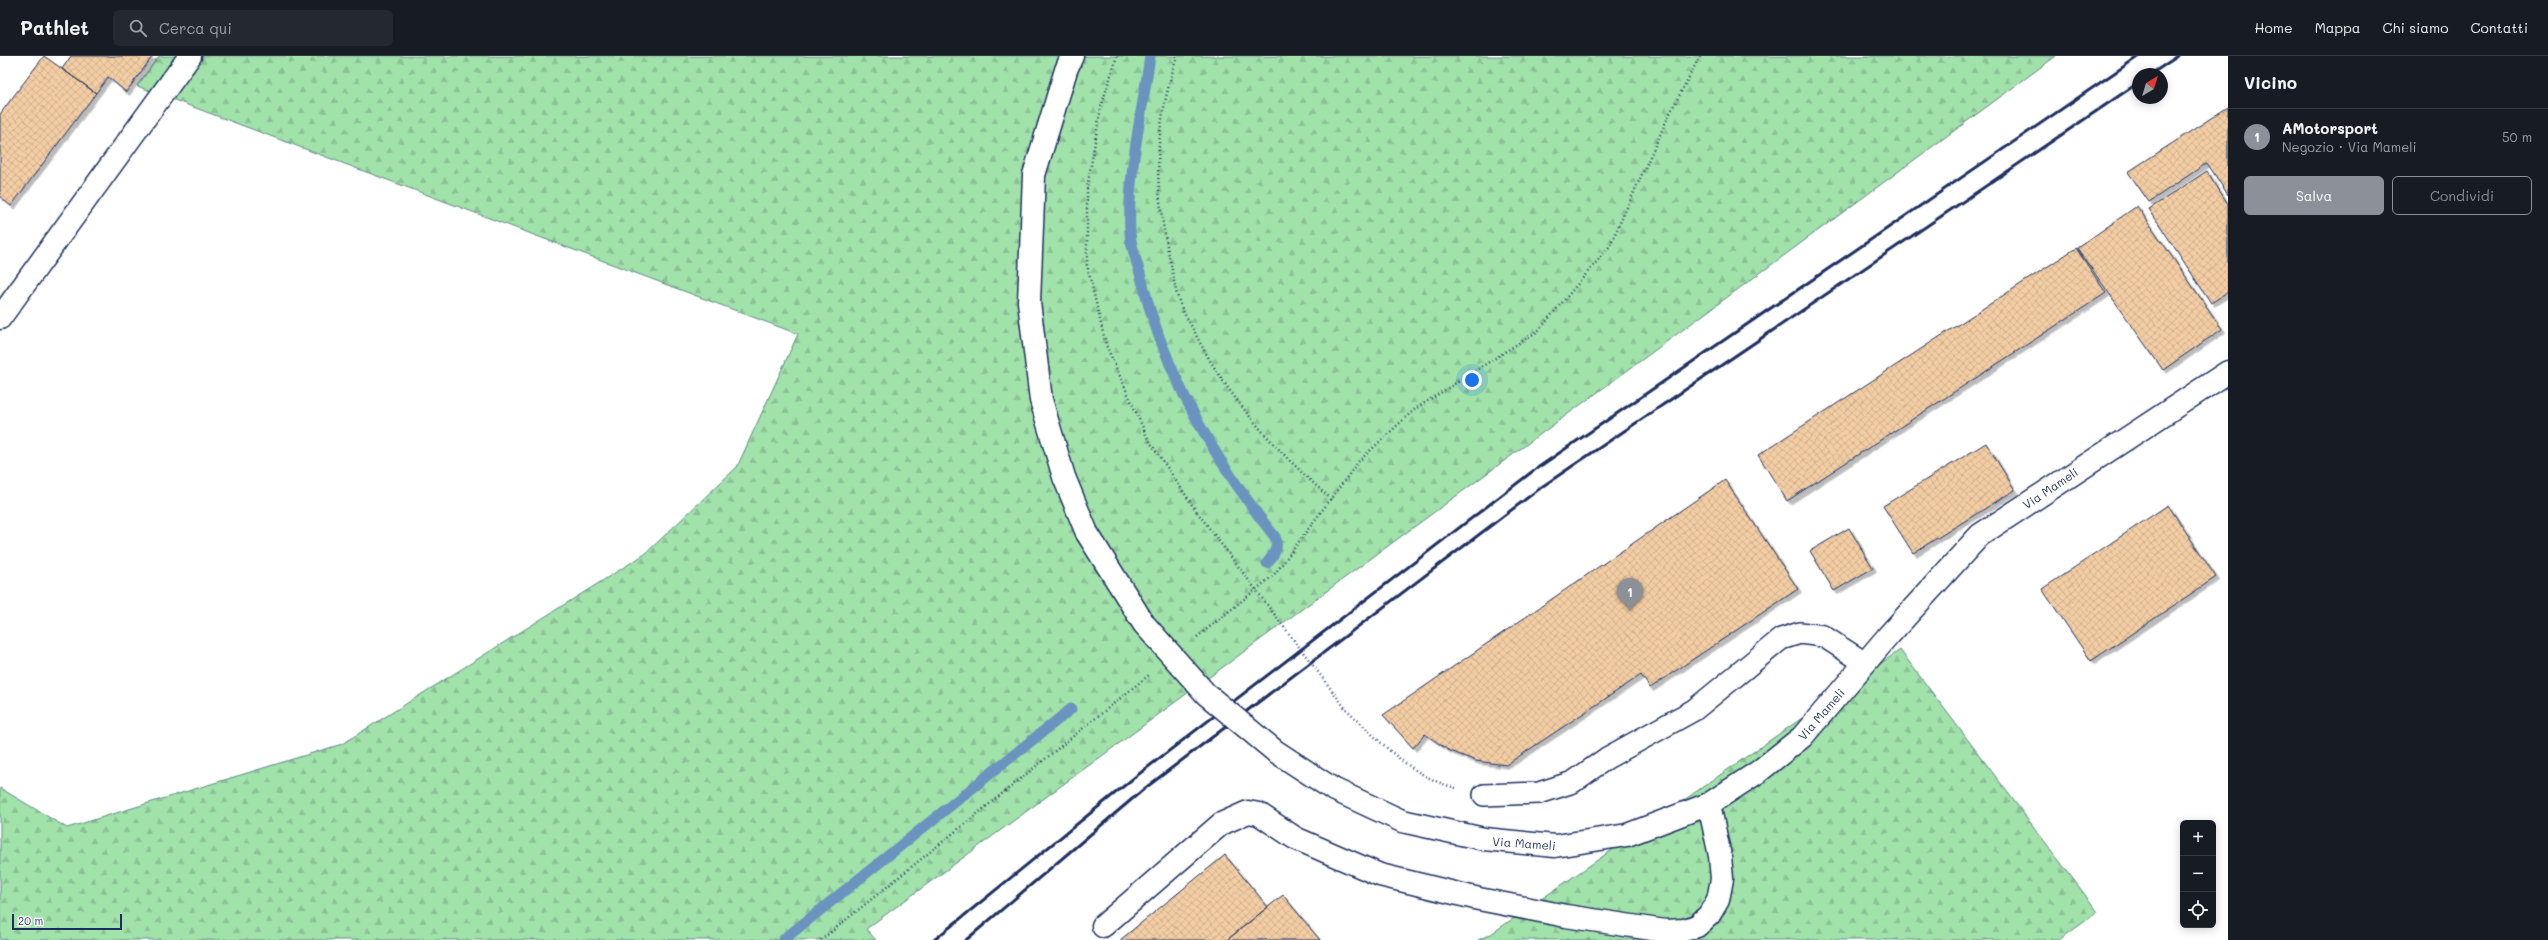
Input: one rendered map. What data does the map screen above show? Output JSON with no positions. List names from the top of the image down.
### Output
{
  "streets": {
    "main road": ["Via Mameli"]
  },
  "scale_bar": "20 m",
  "north": "top right",
  "page": {
    "header": "Pathlet",
    "search": "Cerca qui",
    "nav": [
      "Home",
      "Mappa",
      "Chi siamo",
      "Contatti"
    ],
    "heading": "Vicino",
    "list": [
      {
        "mark": "1",
        "name": "AMotorsport",
        "note": "Negozio · Via Mameli",
        "value": "50 m"
      }
    ],
    "buttons": ["Salva", "Condividi"],
    "pins": "1",
    "map_buttons": ["+", "−"],
    "scale": "20 m"
  }
}
